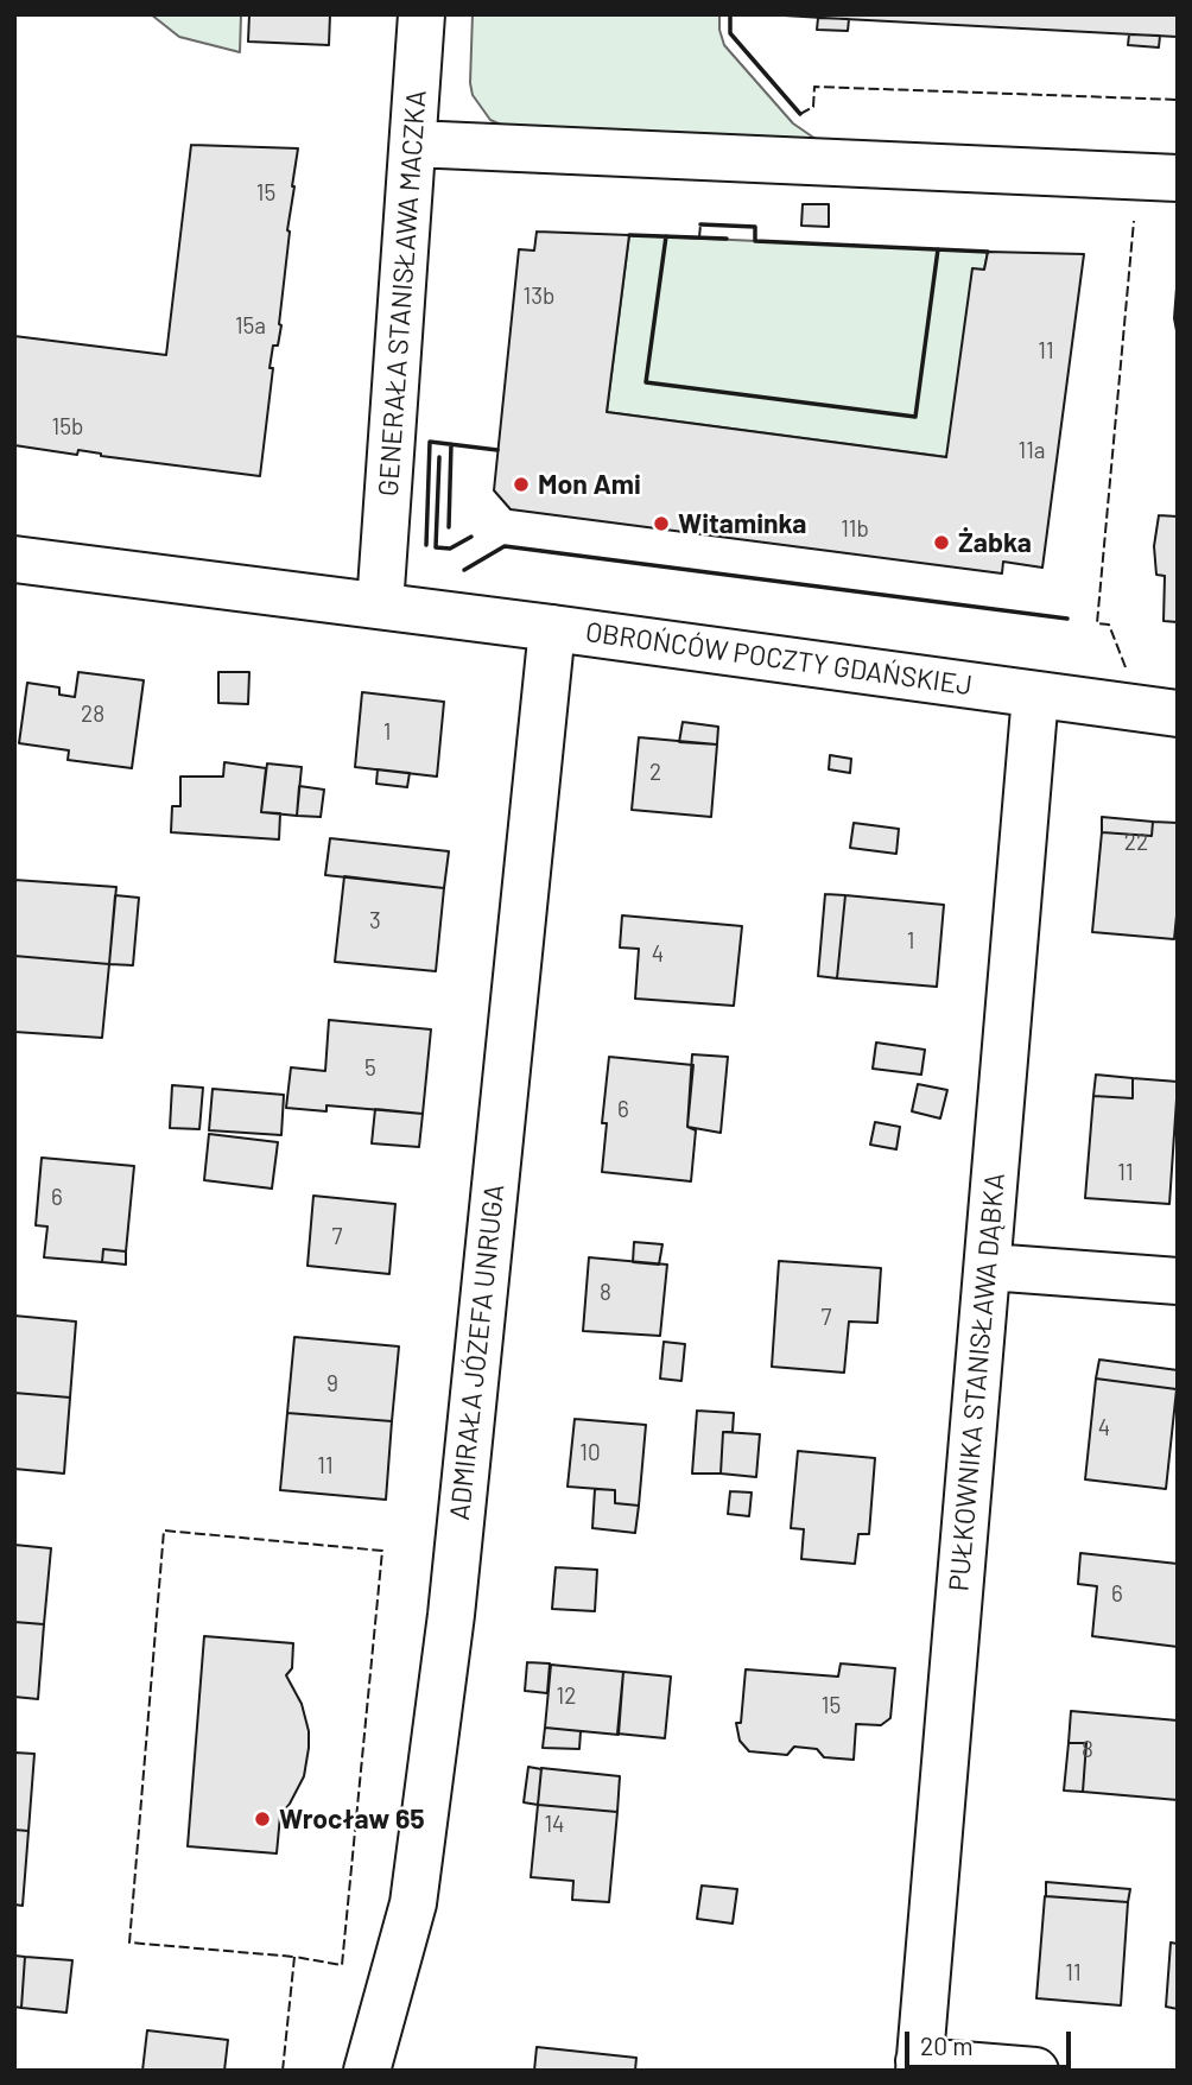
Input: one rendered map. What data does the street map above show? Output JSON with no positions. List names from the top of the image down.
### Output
{
  "streets": {
    "street": [
      "GENERAŁA STANISŁAWA MACZKA",
      "OBROŃCÓW POCZTY GDAŃSKIEJ",
      "ADMIRAŁA JÓZEFA UNRUGA",
      "PUŁKOWNIKA STANISŁAWA DĄBKA"
    ]
  },
  "crossings": [
    ["GENERAŁA STANISŁAWA MACZKA", "OBROŃCÓW POCZTY GDAŃSKIEJ"],
    ["OBROŃCÓW POCZTY GDAŃSKIEJ", "ADMIRAŁA JÓZEFA UNRUGA"],
    ["OBROŃCÓW POCZTY GDAŃSKIEJ", "PUŁKOWNIKA STANISŁAWA DĄBKA"]
  ],
  "places": [
    "Mon Ami",
    "Witaminka",
    "Żabka",
    "Wrocław 65"
  ],
  "house_numbers": [
    "15",
    "13b",
    "15a",
    "11",
    "15b",
    "11a",
    "11b",
    "28",
    "1",
    "2",
    "22",
    "3",
    "1",
    "4",
    "5",
    "6",
    "11",
    "6",
    "7",
    "8",
    "7",
    "9",
    "4",
    "10",
    "11",
    "6",
    "12",
    "15",
    "8",
    "14",
    "11"
  ],
  "scale_bar": "20 m"
}
